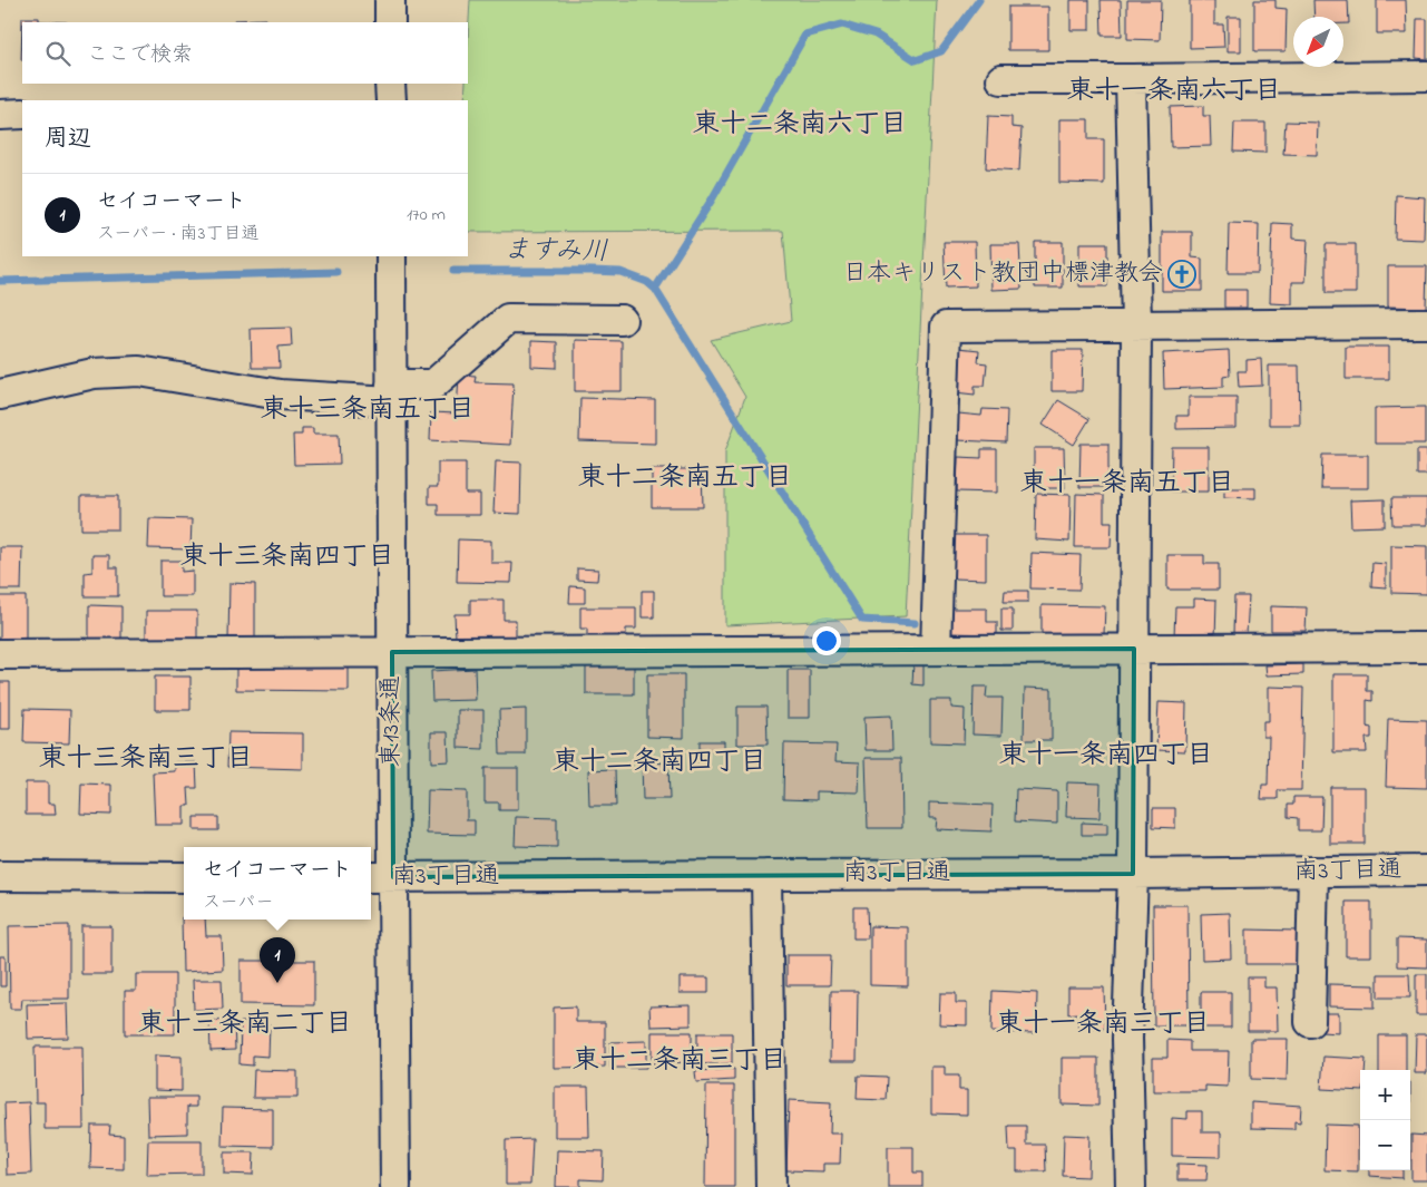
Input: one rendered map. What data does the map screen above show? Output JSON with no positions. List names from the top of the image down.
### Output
{
  "streets": {
    "street": ["東13条通", "南3丁目通"]
  },
  "crossings": [
    ["東13条通", "南3丁目通"]
  ],
  "districts": [
    "東十一条南六丁目",
    "東十二条南六丁目",
    "東十三条南五丁目",
    "東十二条南五丁目",
    "東十一条南五丁目",
    "東十三条南四丁目",
    "東十一条南四丁目",
    "東十三条南三丁目",
    "東十二条南四丁目",
    "東十三条南二丁目",
    "東十一条南三丁目",
    "東十二条南三丁目"
  ],
  "water": ["ますみ川"],
  "places": {
    "church": ["日本キリスト教団中標津教会"]
  },
  "north": "bottom left",
  "page": {
    "search": "ここで検索",
    "heading": "周辺",
    "list": [
      {
        "mark": "1",
        "name": "セイコーマート",
        "note": "スーパー · 南3丁目通",
        "value": "170 m"
      }
    ],
    "popup": ["セイコーマート", "スーパー"],
    "pins": "1",
    "map_buttons": ["+", "−"]
  }
}
